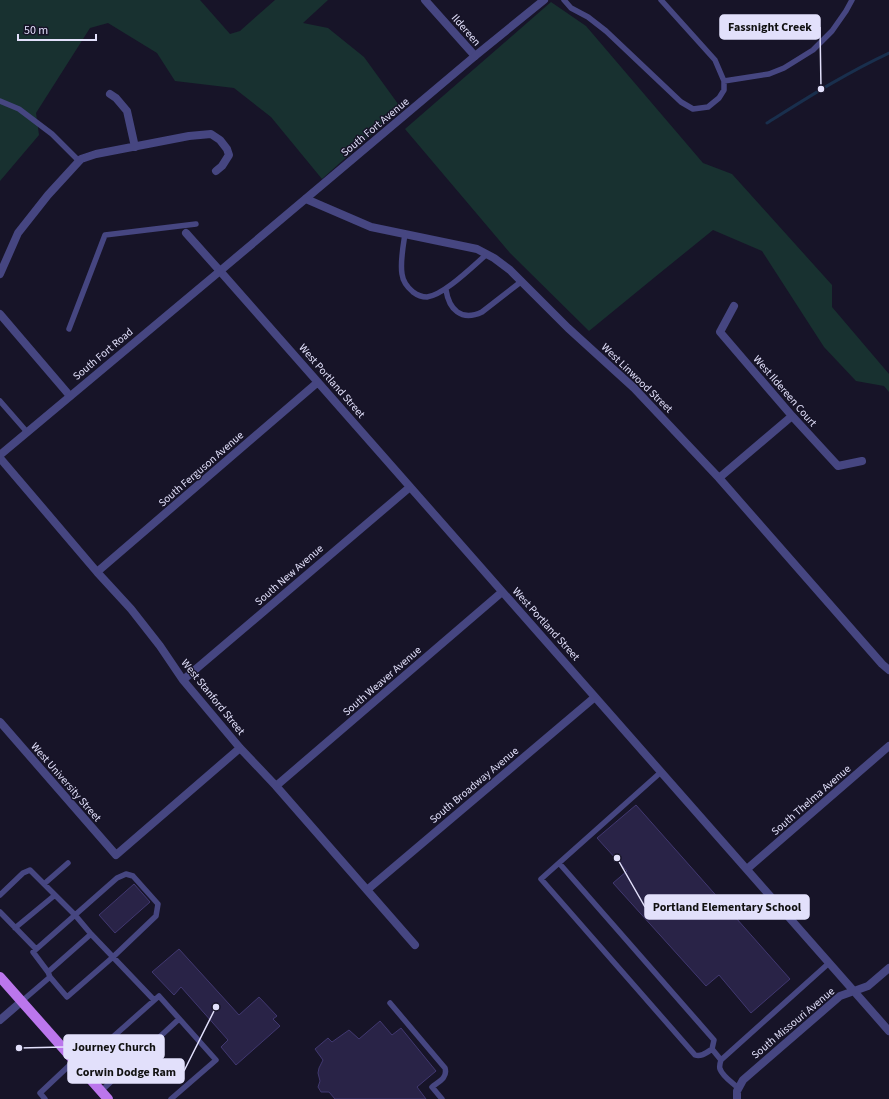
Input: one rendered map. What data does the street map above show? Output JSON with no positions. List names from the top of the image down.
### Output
{
  "streets": {
    "street": [
      "Ildereen",
      "South Fort Avenue",
      "South Fort Road",
      "West Linwood Street",
      "West Portland Street",
      "West Ildereen Court",
      "South Ferguson Avenue",
      "South New Avenue",
      "South Weaver Avenue",
      "West Stanford Street",
      "West University Street",
      "South Broadway Avenue",
      "South Thelma Avenue",
      "South Missouri Avenue"
    ]
  },
  "crossings": [
    ["Ildereen", "South Fort Avenue"],
    ["South Fort Avenue", "South Fort Road"],
    ["South Fort Avenue", "West Linwood Street"],
    ["South Fort Avenue", "West Portland Street"],
    ["South Fort Road", "West Portland Street"],
    ["South Fort Road", "West Stanford Street"],
    ["West Portland Street", "South Ferguson Avenue"],
    ["West Portland Street", "South New Avenue"],
    ["West Portland Street", "South Weaver Avenue"],
    ["West Portland Street", "South Broadway Avenue"],
    ["West Portland Street", "South Thelma Avenue"],
    ["West Portland Street", "South Missouri Avenue"],
    ["South Ferguson Avenue", "West Stanford Street"],
    ["South New Avenue", "West Stanford Street"],
    ["South Weaver Avenue", "West Stanford Street"],
    ["West Stanford Street", "West University Street"],
    ["West Stanford Street", "South Broadway Avenue"]
  ],
  "places": [
    "Fassnight Creek",
    "Portland Elementary School",
    "Corwin Dodge Ram",
    "Journey Church"
  ],
  "scale_bar": "50 m"
}
